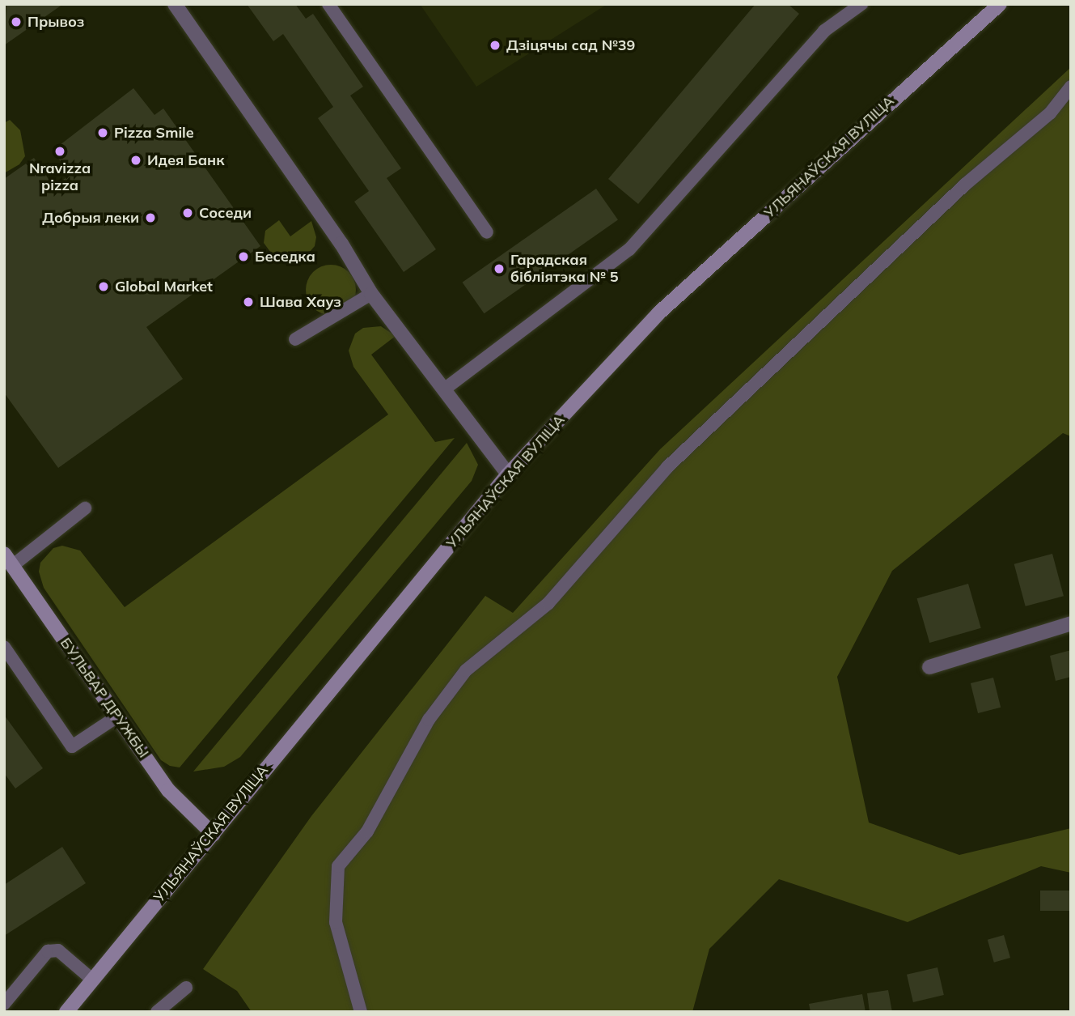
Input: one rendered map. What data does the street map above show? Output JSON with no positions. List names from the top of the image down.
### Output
{
  "streets": {
    "main road": ["УЛЬЯНАЎСКАЯ ВУЛІЦА", "БУЛЬВАР ДРУЖБЫ"]
  },
  "crossings": [
    ["УЛЬЯНАЎСКАЯ ВУЛІЦА", "БУЛЬВАР ДРУЖБЫ"]
  ],
  "places": [
    "Прывоз",
    "Дзіцячы сад №39",
    "Pizza Smile",
    "Nravizza pizza",
    "Идея Банк",
    "Соседи",
    "Добрыя леки",
    "Беседка",
    "Гарадская бібліятэка № 5",
    "Global Market",
    "Шава Хауз"
  ]
}
